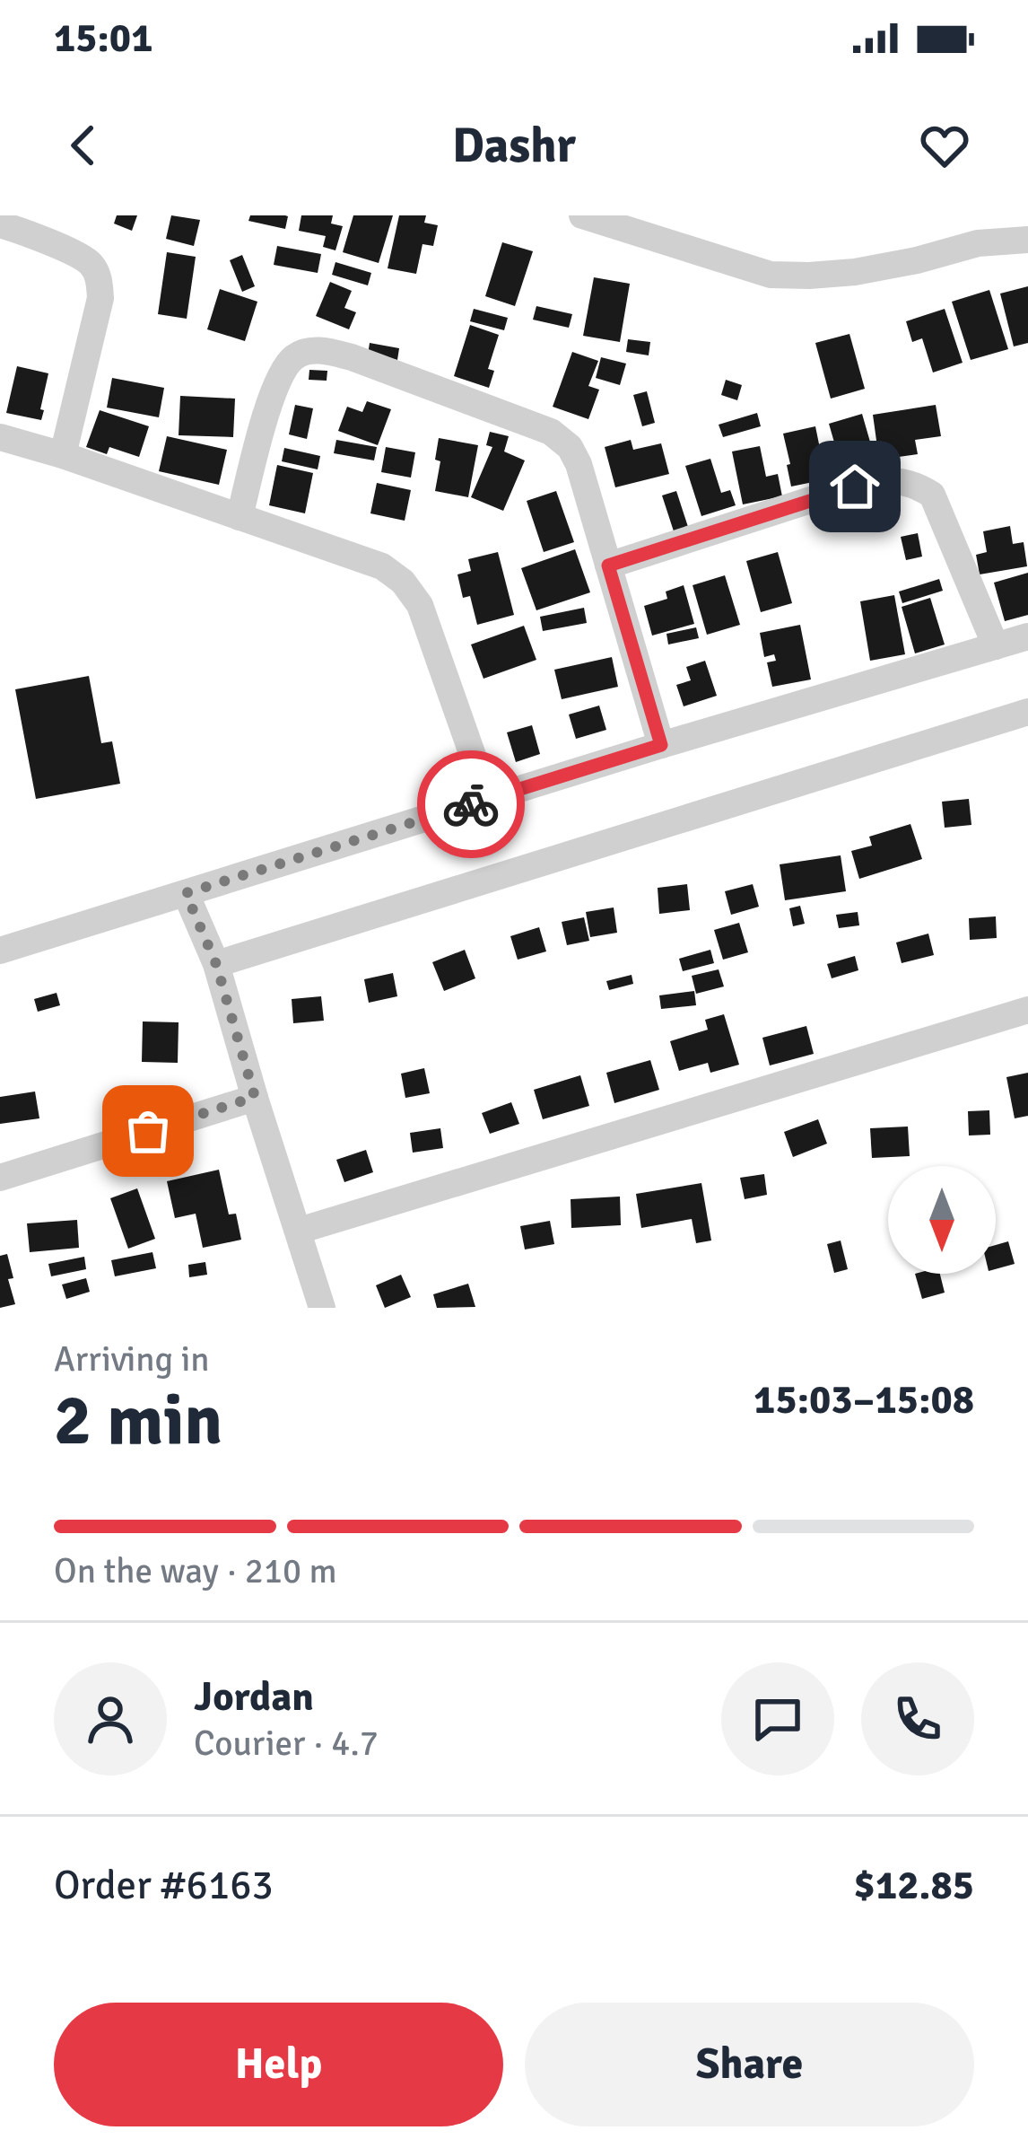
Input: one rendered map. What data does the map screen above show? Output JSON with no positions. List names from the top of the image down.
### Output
{
  "north": "bottom",
  "page": {
    "status": "15:01",
    "header": "Dashr",
    "heading": ["2 min", "Arriving in", "15:03–15:08"],
    "panel": [
      "Jordan",
      "Courier · 4.7",
      "Order #6163",
      "$12.85"
    ],
    "bar": "On the way · 210 m",
    "buttons": ["Help", "Share"]
  }
}
